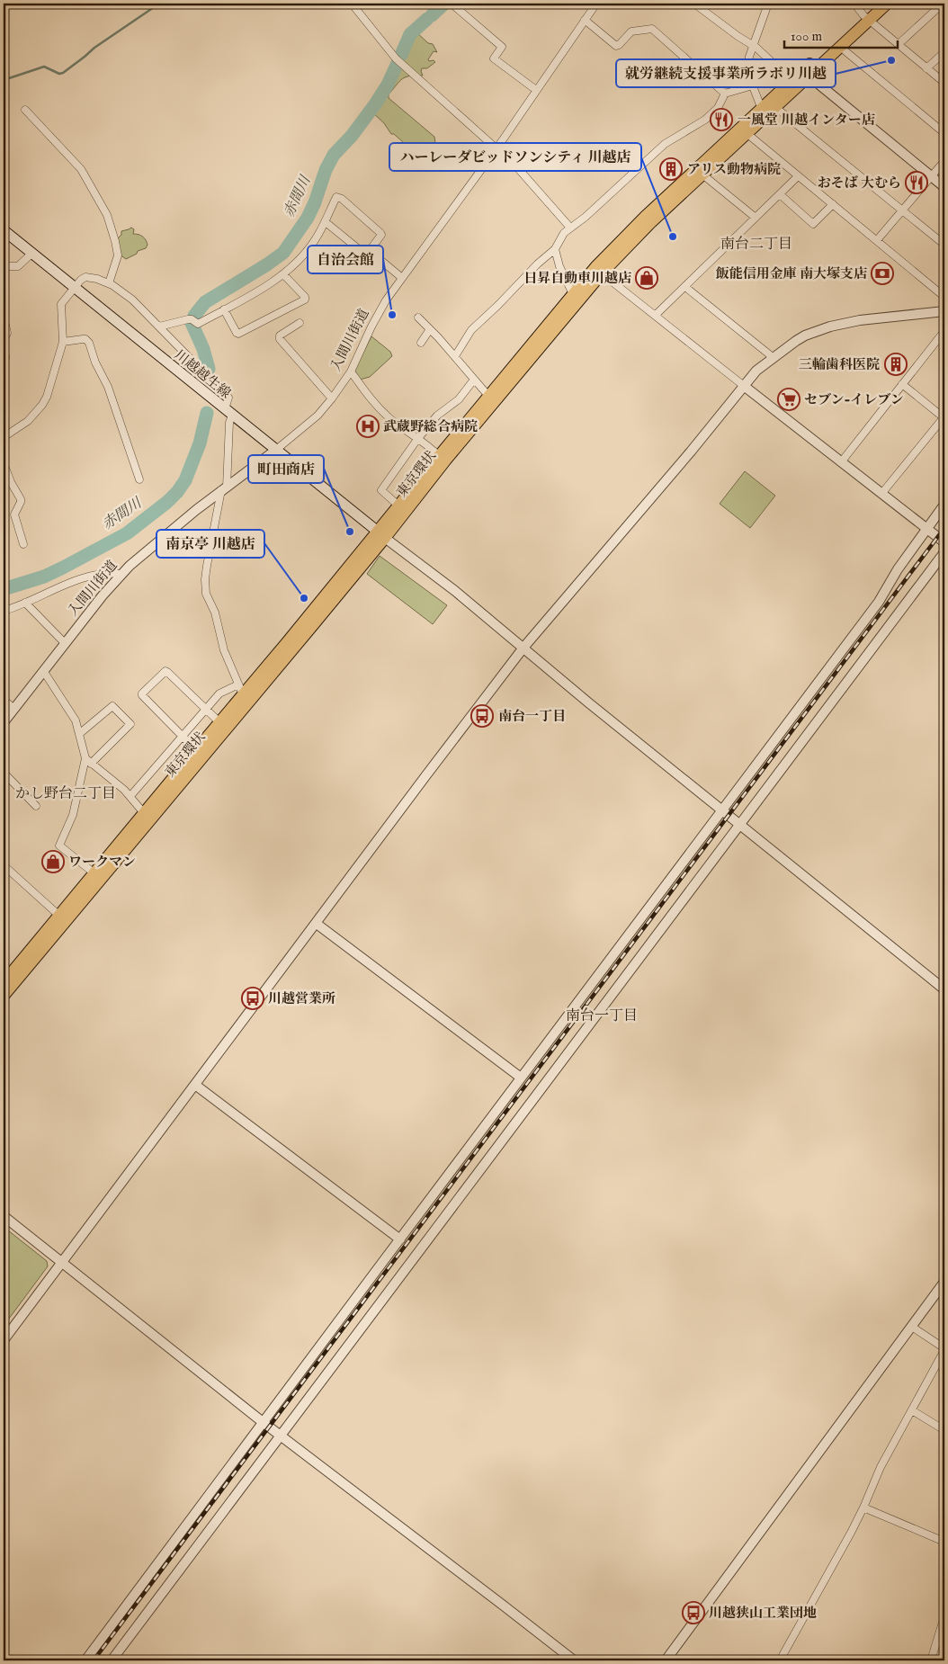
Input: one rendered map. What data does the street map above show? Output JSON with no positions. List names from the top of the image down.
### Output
{
  "streets": {
    "highway": ["東京環状"],
    "main road": ["川越越生線"],
    "street": ["入間川街道"]
  },
  "crossings": [
    ["入間川街道", "川越越生線"],
    ["川越越生線", "東京環状"]
  ],
  "districts": ["南台二丁目", "かし野台二丁目", "南台一丁目"],
  "water": ["赤間川"],
  "places": {
    "other": [
      "就労継続支援事業所ラボリ川越",
      "ハーレーダビッドソンシティ 川越店",
      "自治会館",
      "町田商店",
      "南京亭 川越店"
    ],
    "restaurant": ["一風堂 川越インター店", "おそば 大むら"],
    "building": ["アリス動物病院", "三輪歯科医院"],
    "bank": ["飯能信用金庫 南大塚支店"],
    "shop": ["日昇自動車川越店", "ワークマン"],
    "supermarket": ["セブン-イレブン"],
    "hospital": ["武蔵野総合病院"],
    "bus stop": ["南台一丁目", "川越営業所", "川越狭山工業団地"]
  },
  "scale_bar": "100 m"
}
